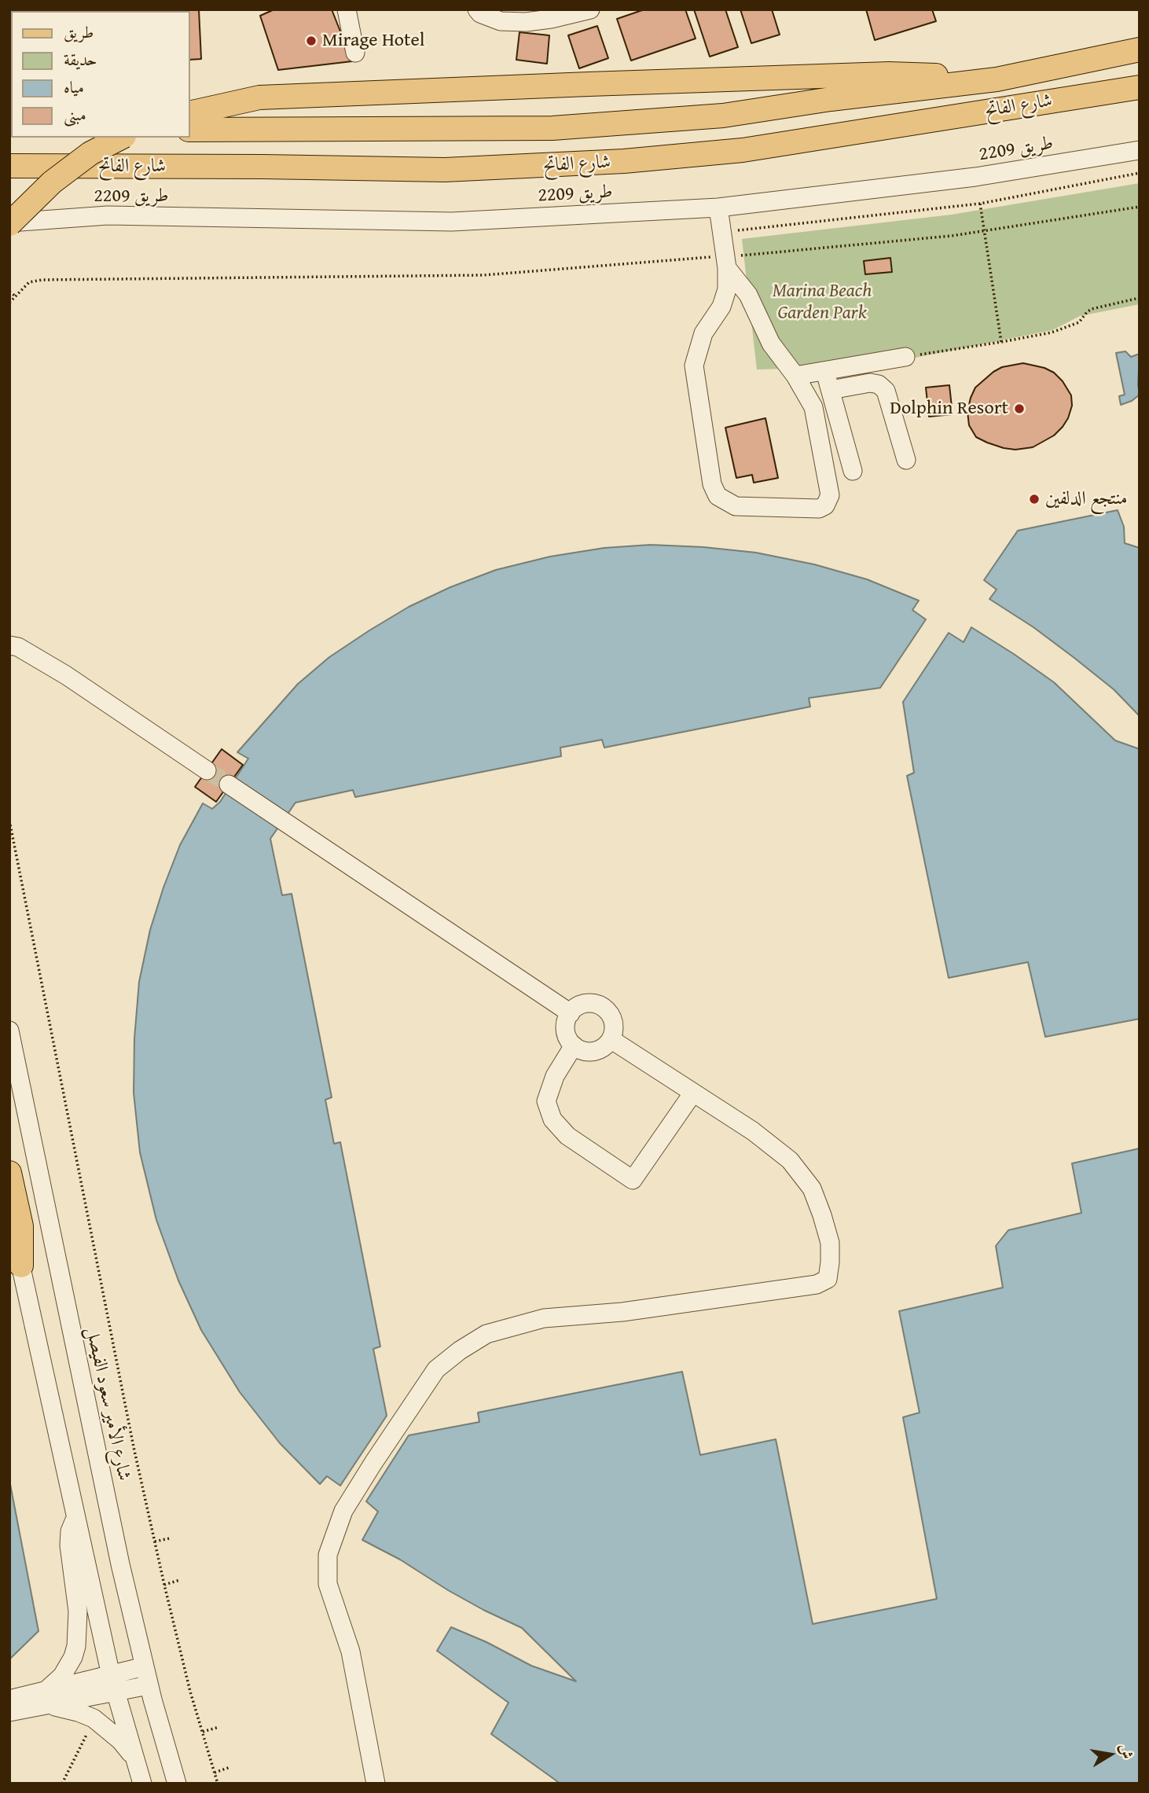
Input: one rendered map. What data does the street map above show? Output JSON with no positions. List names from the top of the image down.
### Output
{
  "streets": {
    "main road": ["شارع الفاتح"],
    "street": ["طريق 2209", "شارع الأمير سعود الفيصل"]
  },
  "parks": ["Marina Beach Garden Park"],
  "places": ["Mirage Hotel", "Dolphin Resort", "منتجع الدلفين"],
  "legend": [
    "طريق",
    "حديقة",
    "مياه",
    "مبنى"
  ],
  "north": "right"
}
